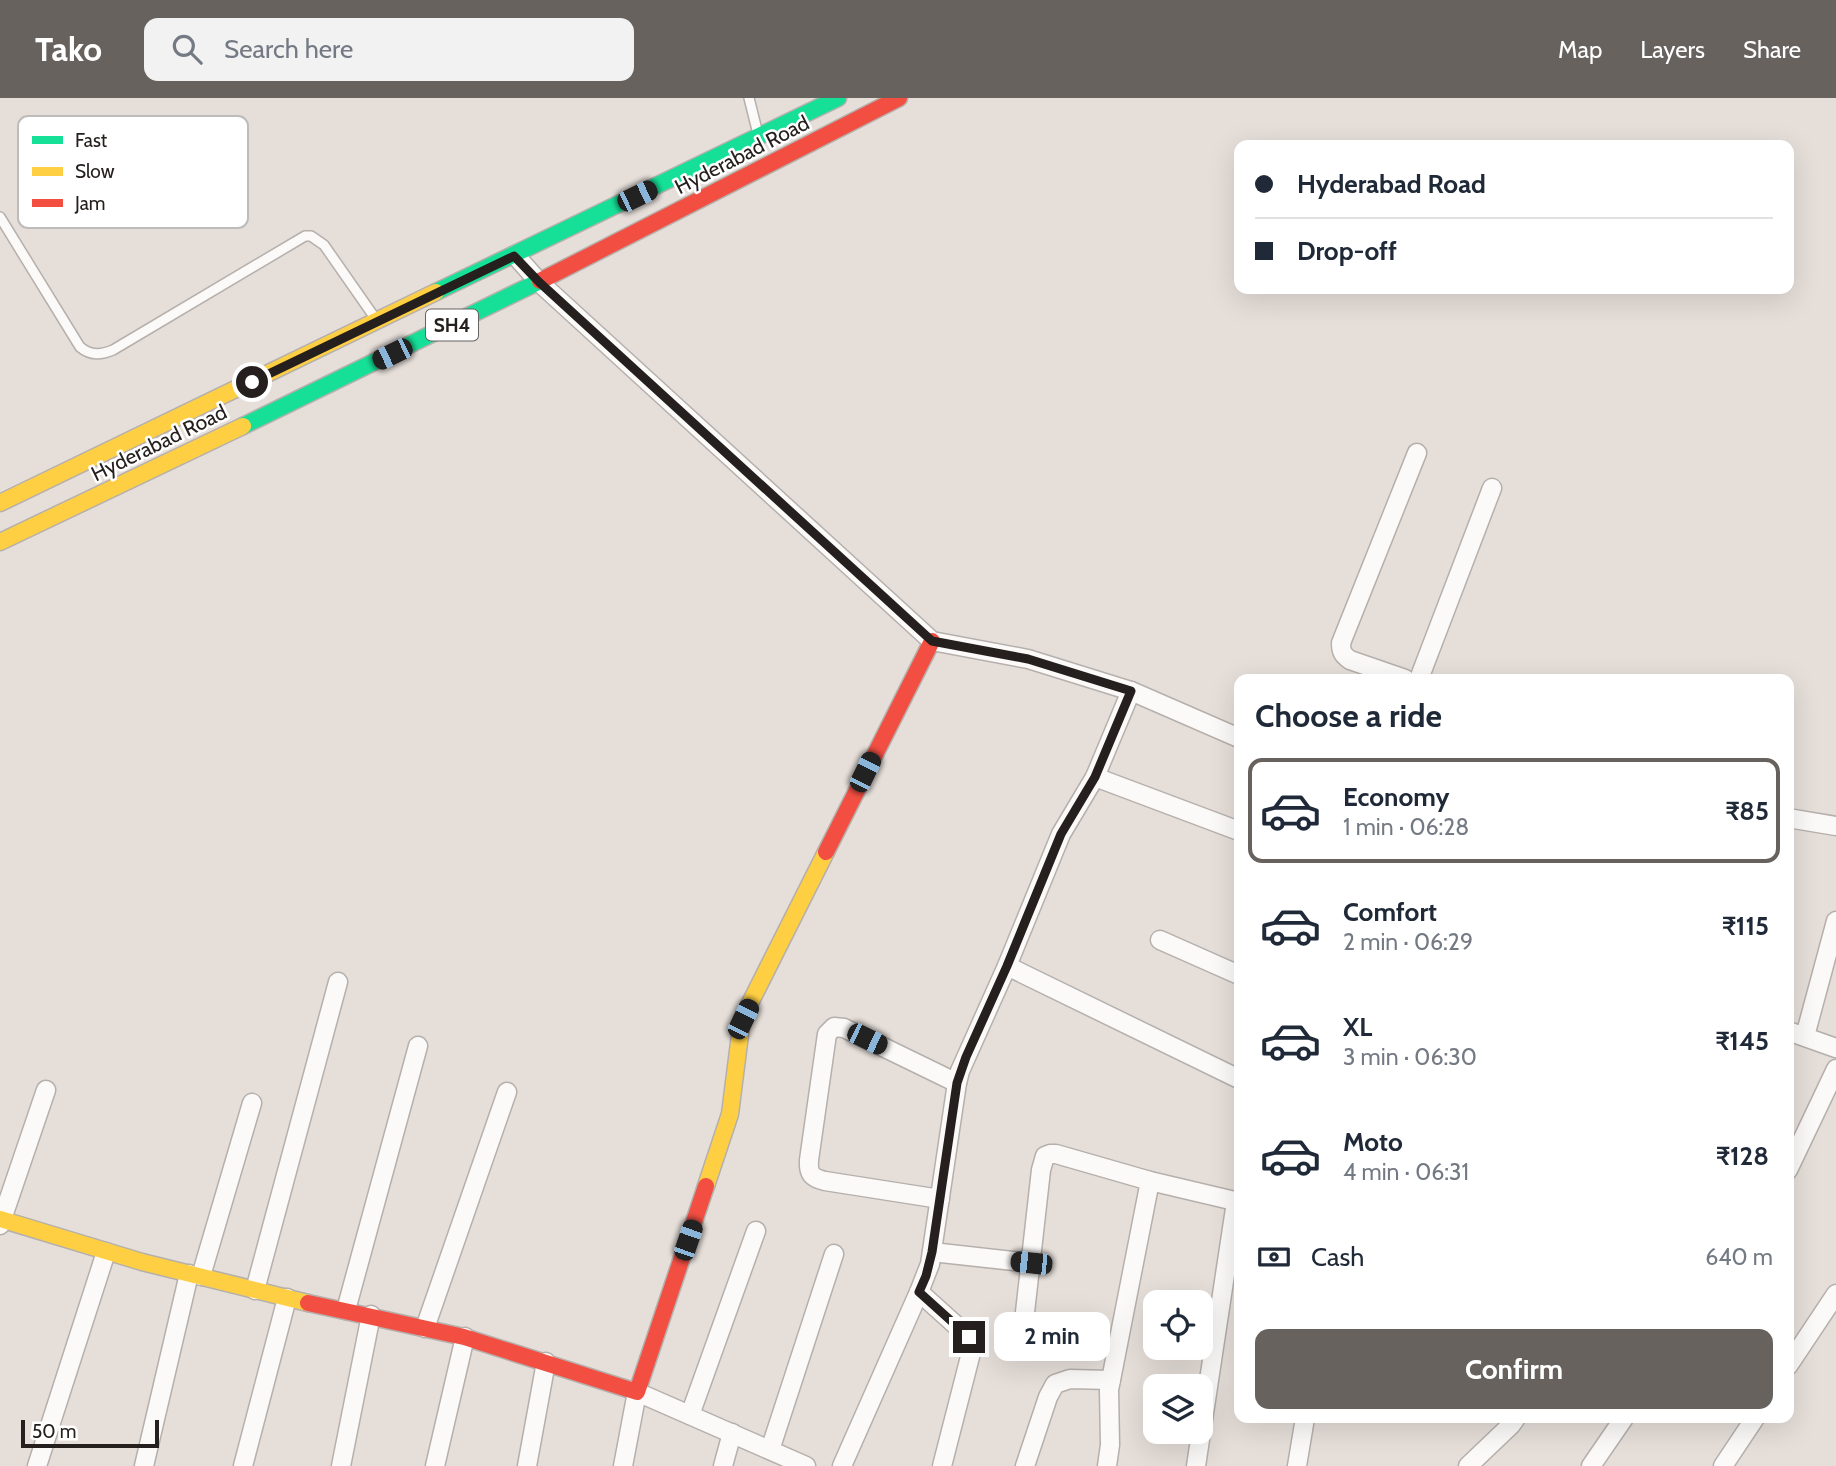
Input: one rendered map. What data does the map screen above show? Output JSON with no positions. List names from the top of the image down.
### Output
{
  "streets": {
    "main road": ["Hyderabad Road", "SH4"]
  },
  "legend": ["Fast", "Slow", "Jam"],
  "scale_bar": "50 m",
  "page": {
    "header": "Tako",
    "search": "Search here",
    "nav": ["Map", "Layers", "Share"],
    "banner": ["Hyderabad Road", "Drop-off"],
    "heading": "Choose a ride",
    "list": [
      {
        "name": "Economy",
        "note": "1 min · 06:28",
        "value": "₹85"
      },
      {
        "name": "Comfort",
        "note": "2 min · 06:29",
        "value": "₹115"
      },
      {
        "name": "XL",
        "note": "3 min · 06:30",
        "value": "₹145"
      },
      {
        "name": "Moto",
        "note": "4 min · 06:31",
        "value": "₹128"
      }
    ],
    "pay": ["Cash", "640 m"],
    "bubble": "2 min",
    "buttons": "Confirm",
    "scale": "50 m"
  }
}
